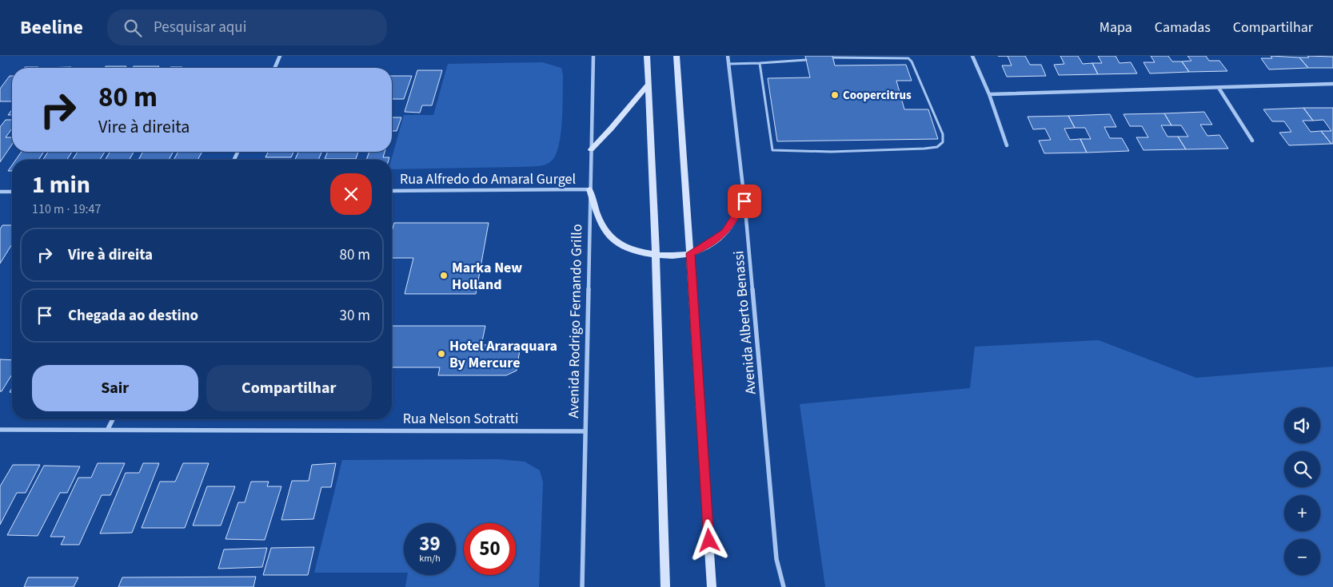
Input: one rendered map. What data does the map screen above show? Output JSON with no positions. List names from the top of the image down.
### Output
{
  "streets": {
    "street": [
      "Rua Alfredo do Amaral Gurgel",
      "Avenida Rodrigo Fernando Grillo",
      "Avenida Alberto Benassi",
      "Rua Nelson Sotratti"
    ]
  },
  "crossings": [
    ["Rua Alfredo do Amaral Gurgel", "Avenida Rodrigo Fernando Grillo"],
    ["Avenida Rodrigo Fernando Grillo", "Rua Nelson Sotratti"]
  ],
  "places": ["Coopercitrus", "Marka New Holland", "Hotel Araraquara By Mercure"],
  "page": {
    "header": "Beeline",
    "search": "Pesquisar aqui",
    "nav": ["Mapa", "Camadas", "Compartilhar"],
    "turn": ["80 m", "Vire à direita"],
    "heading": ["1 min", "110 m · 19:47"],
    "list": [
      {
        "name": "Vire à direita",
        "value": "80 m"
      },
      {
        "name": "Chegada ao destino",
        "value": "30 m"
      }
    ],
    "buttons": ["Sair", "Compartilhar"],
    "map_buttons": ["+", "−"],
    "speed": "39 km/h",
    "limit": "50"
  }
}
